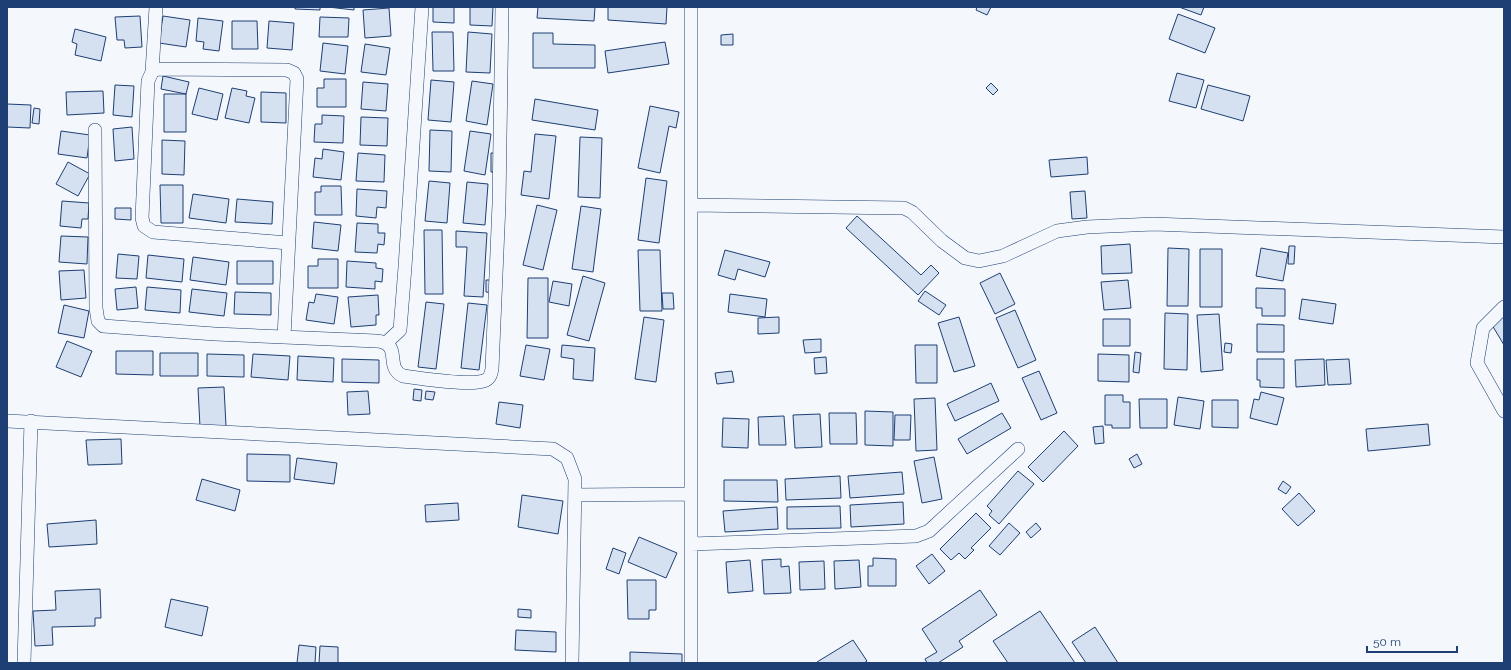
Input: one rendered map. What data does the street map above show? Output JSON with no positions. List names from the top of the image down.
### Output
{
  "scale_bar": "50 m"
}
